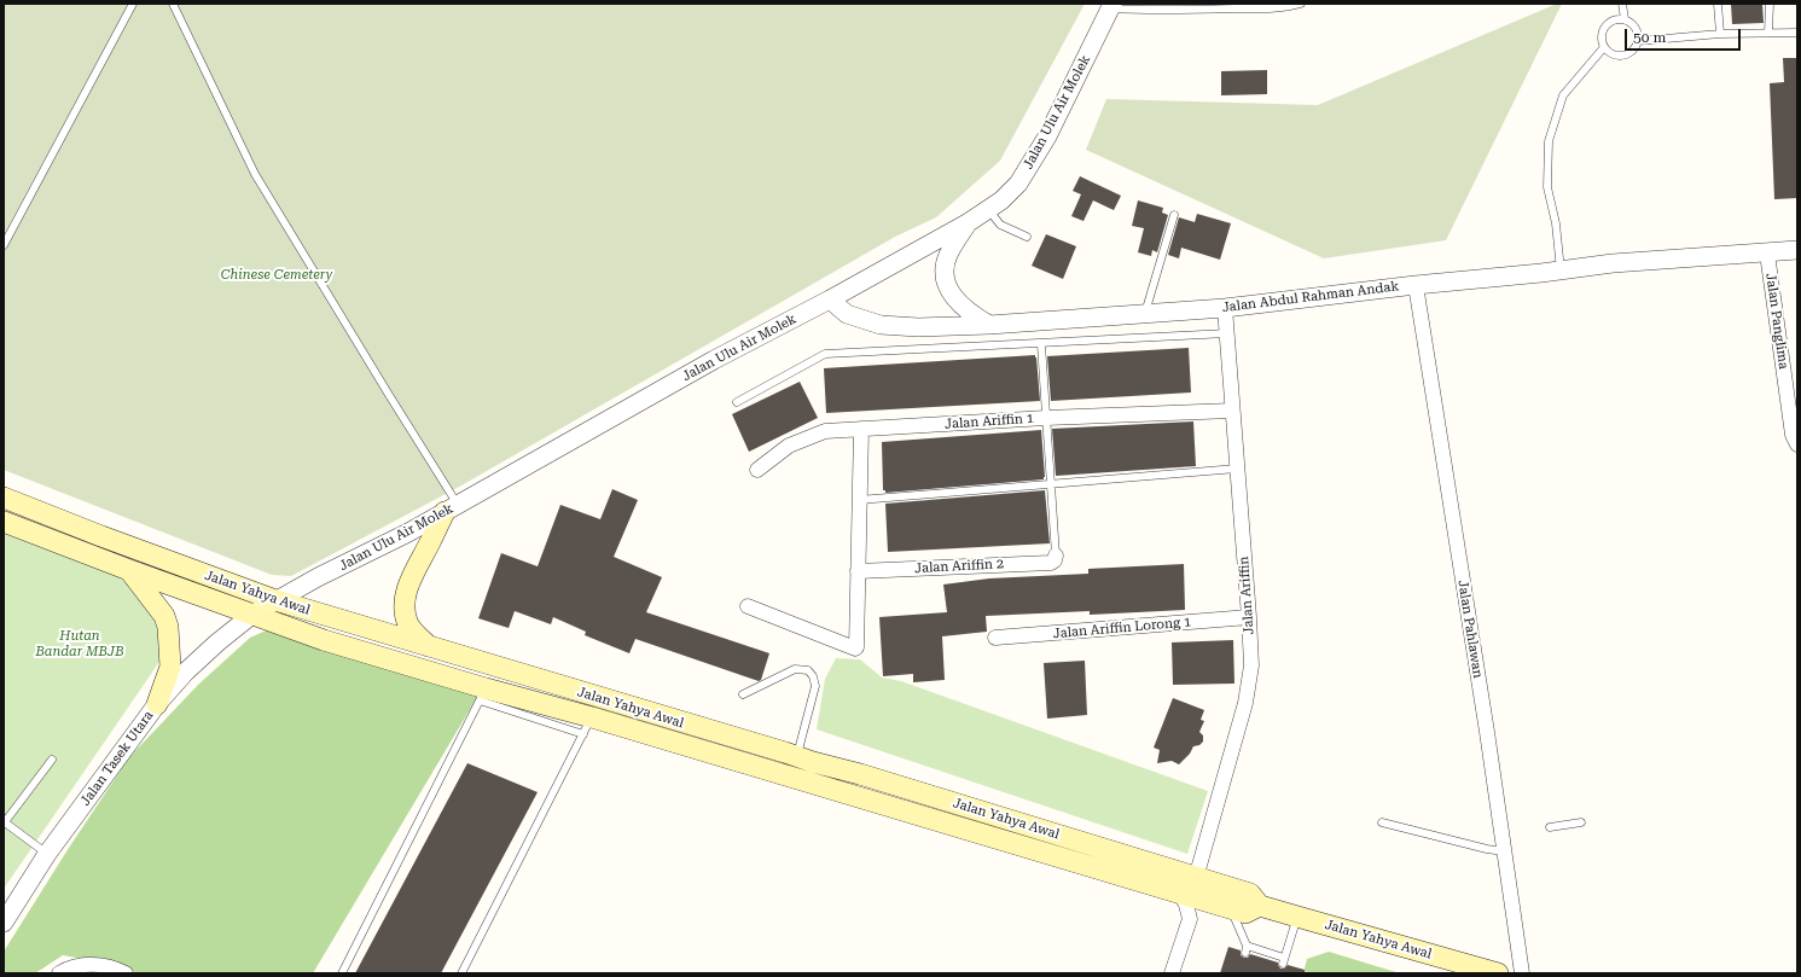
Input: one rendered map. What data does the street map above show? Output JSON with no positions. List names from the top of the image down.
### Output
{
  "streets": {
    "main road": ["Jalan Yahya Awal"],
    "street": [
      "Jalan Ulu Air Molek",
      "Jalan Abdul Rahman Andak",
      "Jalan Panglima",
      "Jalan Ariffin 1",
      "Jalan Ariffin 2",
      "Jalan Ariffin",
      "Jalan Ariffin Lorong 1",
      "Jalan Pahlawan",
      "Jalan Tasek Utara"
    ]
  },
  "crossings": [
    ["Jalan Ulu Air Molek", "Jalan Abdul Rahman Andak"],
    ["Jalan Ulu Air Molek", "Jalan Yahya Awal"],
    ["Jalan Ulu Air Molek", "Jalan Tasek Utara"],
    ["Jalan Abdul Rahman Andak", "Jalan Panglima"],
    ["Jalan Abdul Rahman Andak", "Jalan Ariffin"],
    ["Jalan Abdul Rahman Andak", "Jalan Pahlawan"],
    ["Jalan Ariffin 1", "Jalan Ariffin"],
    ["Jalan Yahya Awal", "Jalan Ariffin"],
    ["Jalan Yahya Awal", "Jalan Tasek Utara"],
    ["Jalan Ariffin", "Jalan Ariffin Lorong 1"]
  ],
  "parks": ["Chinese Cemetery", "Hutan Bandar MBJB"],
  "scale_bar": "50 m"
}
